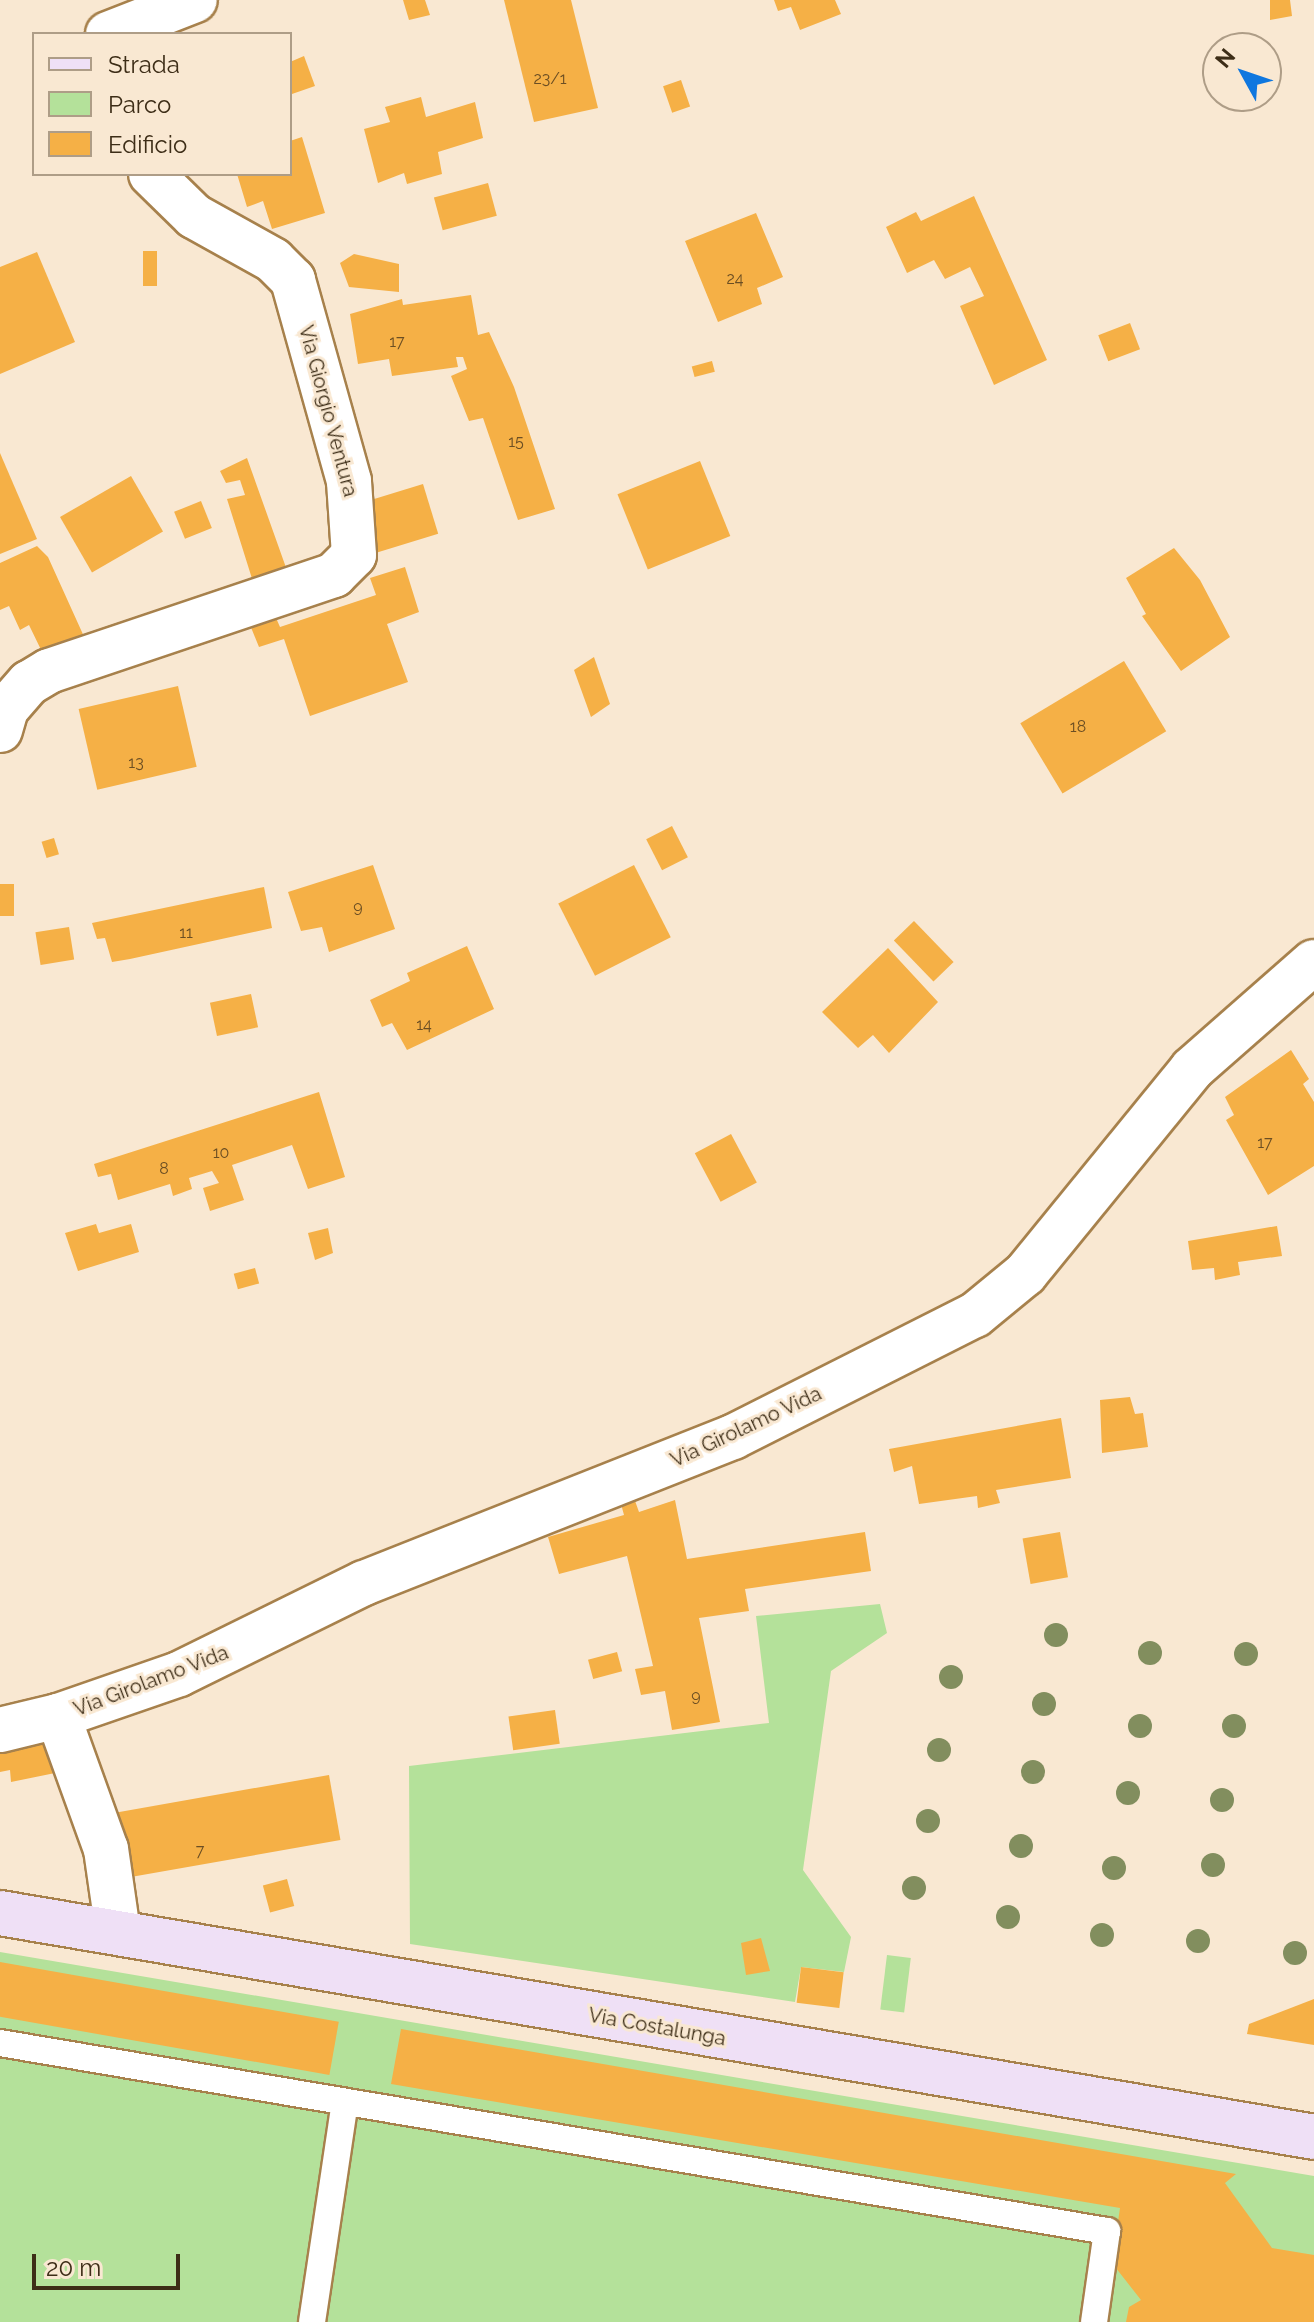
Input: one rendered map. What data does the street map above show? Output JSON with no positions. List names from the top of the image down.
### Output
{
  "streets": {
    "street": ["Via Giorgio Ventura", "Via Girolamo Vida", "Via Costalunga"]
  },
  "crossings": [
    ["Via Girolamo Vida", "Via Costalunga"]
  ],
  "house_numbers": [
    "23/1",
    "24",
    "17",
    "15",
    "18",
    "13",
    "9",
    "11",
    "14",
    "17",
    "10",
    "8",
    "9",
    "7"
  ],
  "legend": ["Strada", "Parco", "Edificio"],
  "scale_bar": "20 m",
  "north": "top left"
}
